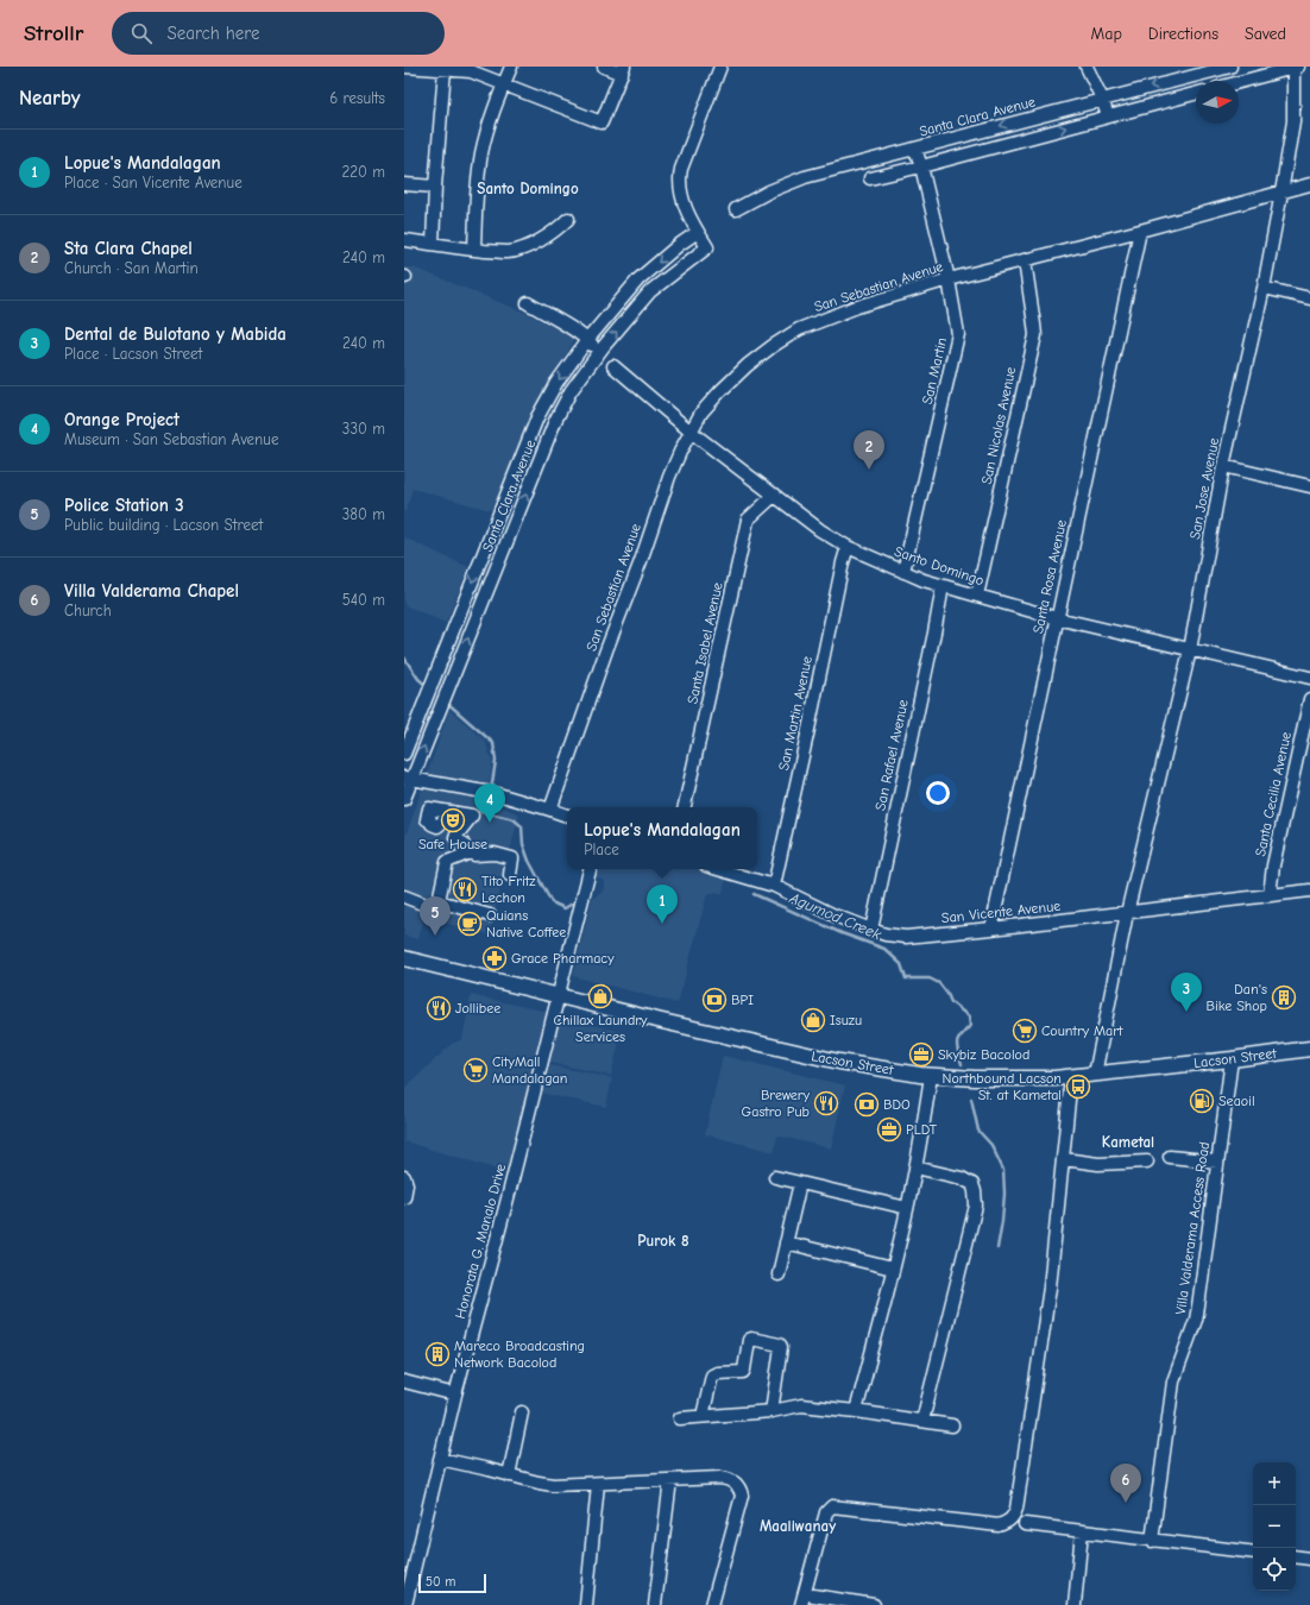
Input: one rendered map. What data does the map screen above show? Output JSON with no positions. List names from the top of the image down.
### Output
{
  "streets": {
    "main road": ["Lacson Street"],
    "street": [
      "Santa Clara Avenue",
      "San Sebastian Avenue",
      "San Martin",
      "San Nicolas Avenue",
      "San Jose Avenue",
      "Santo Domingo",
      "Santa Rosa Avenue",
      "Santa Isabel Avenue",
      "San Martin Avenue",
      "San Rafael Avenue",
      "Santa Cecilia Avenue",
      "San Vicente Avenue",
      "Villa Valderama Access Road",
      "Honorata G. Manalo Drive"
    ]
  },
  "crossings": [
    ["Santa Clara Avenue", "San Martin"],
    ["San Sebastian Avenue", "San Martin"],
    ["San Sebastian Avenue", "San Nicolas Avenue"],
    ["San Sebastian Avenue", "San Jose Avenue"],
    ["San Sebastian Avenue", "Santo Domingo"],
    ["San Sebastian Avenue", "Santa Rosa Avenue"],
    ["San Martin", "Santo Domingo"],
    ["San Nicolas Avenue", "Santo Domingo"],
    ["San Jose Avenue", "Santo Domingo"],
    ["San Jose Avenue", "San Vicente Avenue"],
    ["San Jose Avenue", "Lacson Street"],
    ["Santo Domingo", "Santa Rosa Avenue"],
    ["Santo Domingo", "Santa Isabel Avenue"],
    ["Santo Domingo", "San Martin Avenue"],
    ["Santo Domingo", "San Rafael Avenue"],
    ["Santa Rosa Avenue", "San Vicente Avenue"],
    ["San Martin Avenue", "San Vicente Avenue"],
    ["San Rafael Avenue", "San Vicente Avenue"],
    ["Santa Cecilia Avenue", "San Vicente Avenue"],
    ["Lacson Street", "Villa Valderama Access Road"],
    ["Lacson Street", "Honorata G. Manalo Drive"]
  ],
  "districts": [
    "Santo Domingo",
    "Kametal",
    "Purok 8",
    "Maaliwanay"
  ],
  "water": ["Agumod Creek"],
  "places": {
    "theatre": ["Safe House"],
    "restaurant": ["Tito Fritz Lechon", "Jollibee", "Brewery Gastro Pub"],
    "cafe": ["Quians Native Coffee"],
    "pharmacy": ["Grace Pharmacy"],
    "shop": ["Chillax Laundry Services", "Isuzu"],
    "building": ["Dan's Bike Shop", "Mareco Broadcasting Network Bacolod"],
    "bank": ["BPI", "BDO"],
    "supermarket": ["Country Mart", "CityMall Mandalagan"],
    "office": ["Skybiz Bacolod", "PLDT"],
    "bus stop": ["Northbound Lacson St. at Kametal"],
    "fuel station": ["Seaoil"]
  },
  "scale_bar": "50 m",
  "north": "right",
  "page": {
    "header": "Strollr",
    "search": "Search here",
    "nav": ["Map", "Directions", "Saved"],
    "heading": ["Nearby", "6 results"],
    "list": [
      {
        "mark": "1",
        "name": "Lopue's Mandalagan",
        "note": "Place · San Vicente Avenue",
        "value": "220 m"
      },
      {
        "mark": "2",
        "name": "Sta Clara Chapel",
        "note": "Church · San Martin",
        "value": "240 m"
      },
      {
        "mark": "3",
        "name": "Dental de Bulotano y Mabida",
        "note": "Place · Lacson Street",
        "value": "240 m"
      },
      {
        "mark": "4",
        "name": "Orange Project",
        "note": "Museum · San Sebastian Avenue",
        "value": "330 m"
      },
      {
        "mark": "5",
        "name": "Police Station 3",
        "note": "Public building · Lacson Street",
        "value": "380 m"
      },
      {
        "mark": "6",
        "name": "Villa Valderama Chapel",
        "note": "Church",
        "value": "540 m"
      }
    ],
    "pins": [
      "2",
      "4",
      "1",
      "5",
      "3",
      "6"
    ],
    "popup": ["Lopue's Mandalagan", "Place"],
    "map_buttons": ["+", "−"],
    "scale": "50 m"
  }
}
